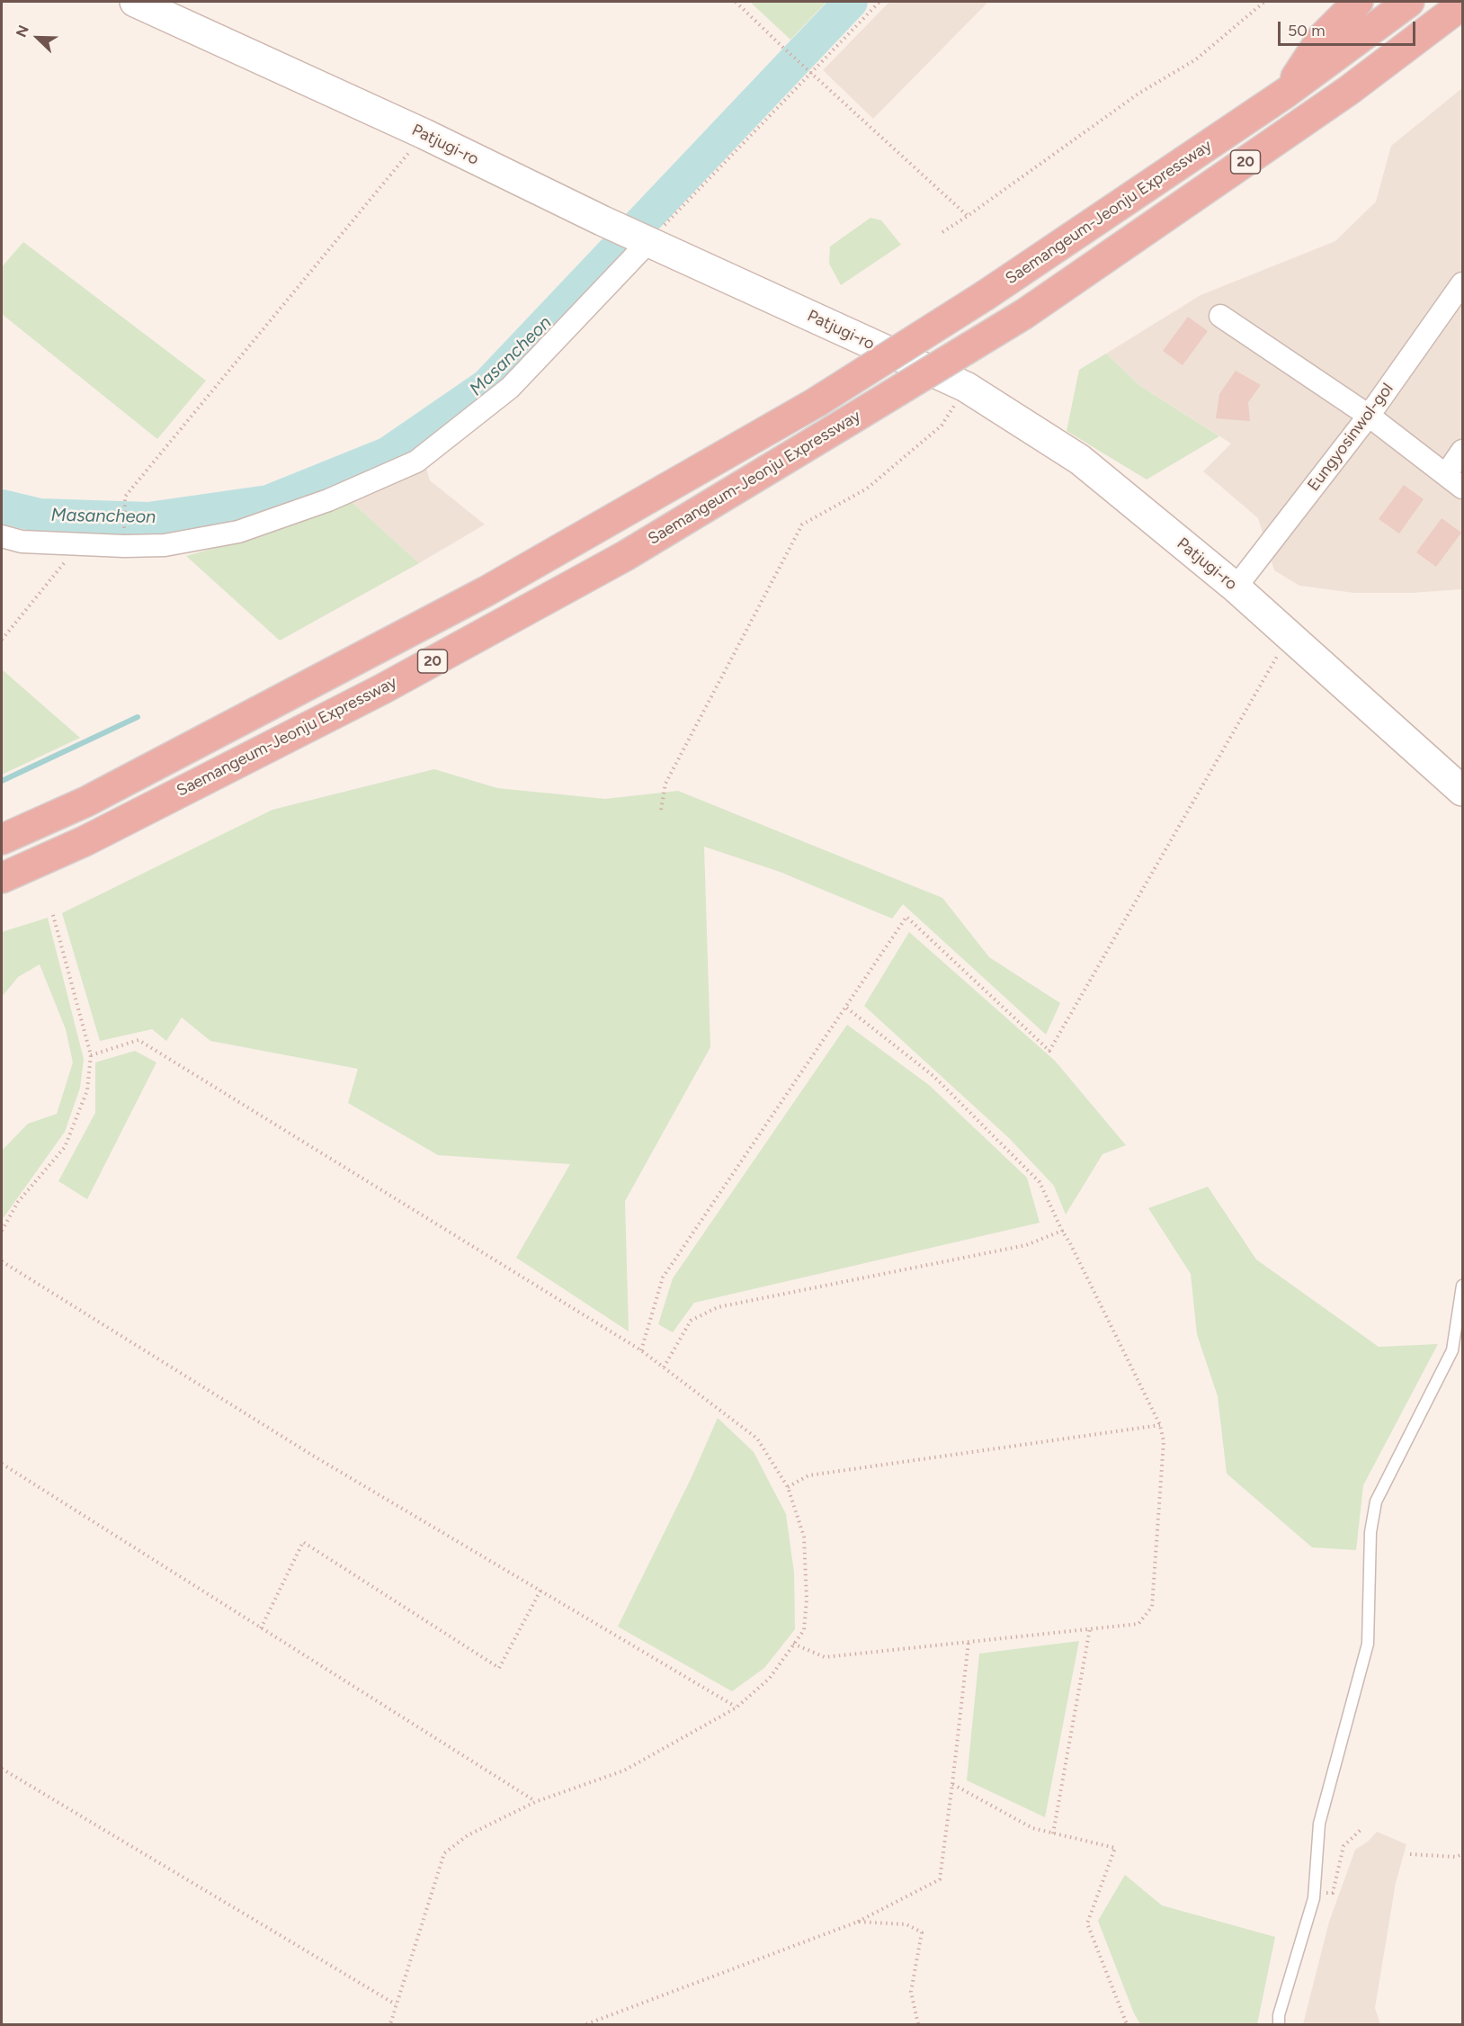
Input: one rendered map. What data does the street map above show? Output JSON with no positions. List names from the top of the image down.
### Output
{
  "streets": {
    "highway": ["20", "Saemangeum-Jeonju Expressway"],
    "street": ["Patjugi-ro", "Eungyosinwol-gol"]
  },
  "crossings": [
    ["Patjugi-ro", "Eungyosinwol-gol"]
  ],
  "water": ["Masancheon"],
  "scale_bar": "50 m",
  "north": "top left"
}
